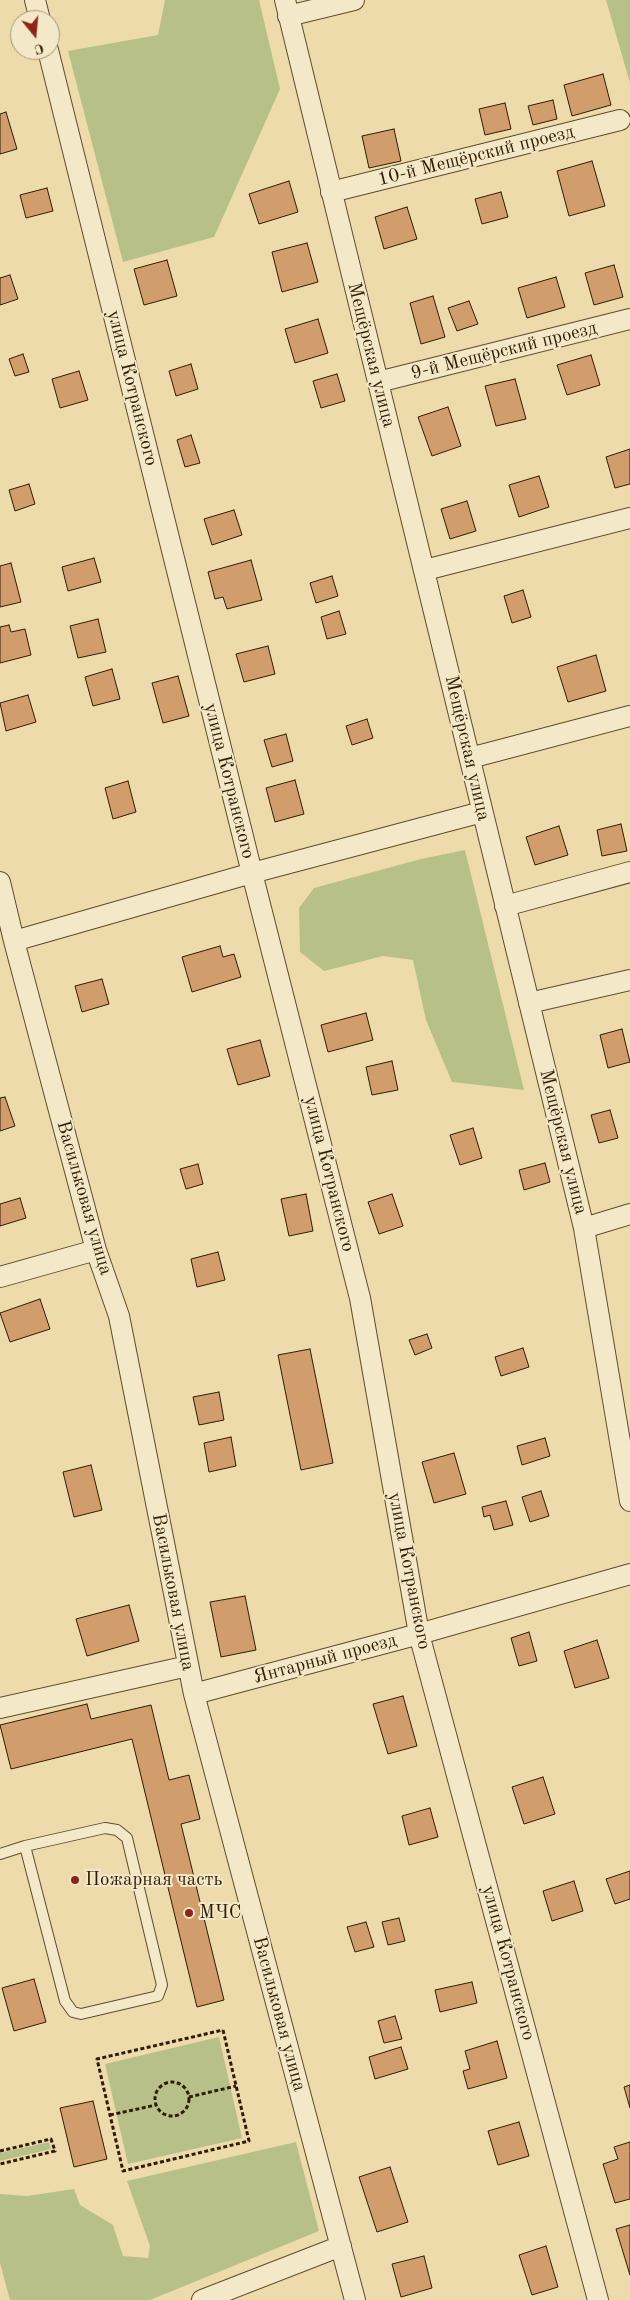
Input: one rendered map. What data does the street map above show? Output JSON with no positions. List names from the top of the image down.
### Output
{
  "streets": {
    "street": [
      "10-й Мещёрский проезд",
      "9-й Мещёрский проезд",
      "Мещёрская улица",
      "улица Котранского",
      "Васильковая улица",
      "Янтарный проезд"
    ]
  },
  "crossings": [
    ["10-й Мещёрский проезд", "Мещёрская улица"],
    ["9-й Мещёрский проезд", "Мещёрская улица"],
    ["улица Котранского", "Янтарный проезд"],
    ["Васильковая улица", "Янтарный проезд"]
  ],
  "places": ["Пожарная часть", "МЧС"],
  "north": "bottom"
}
